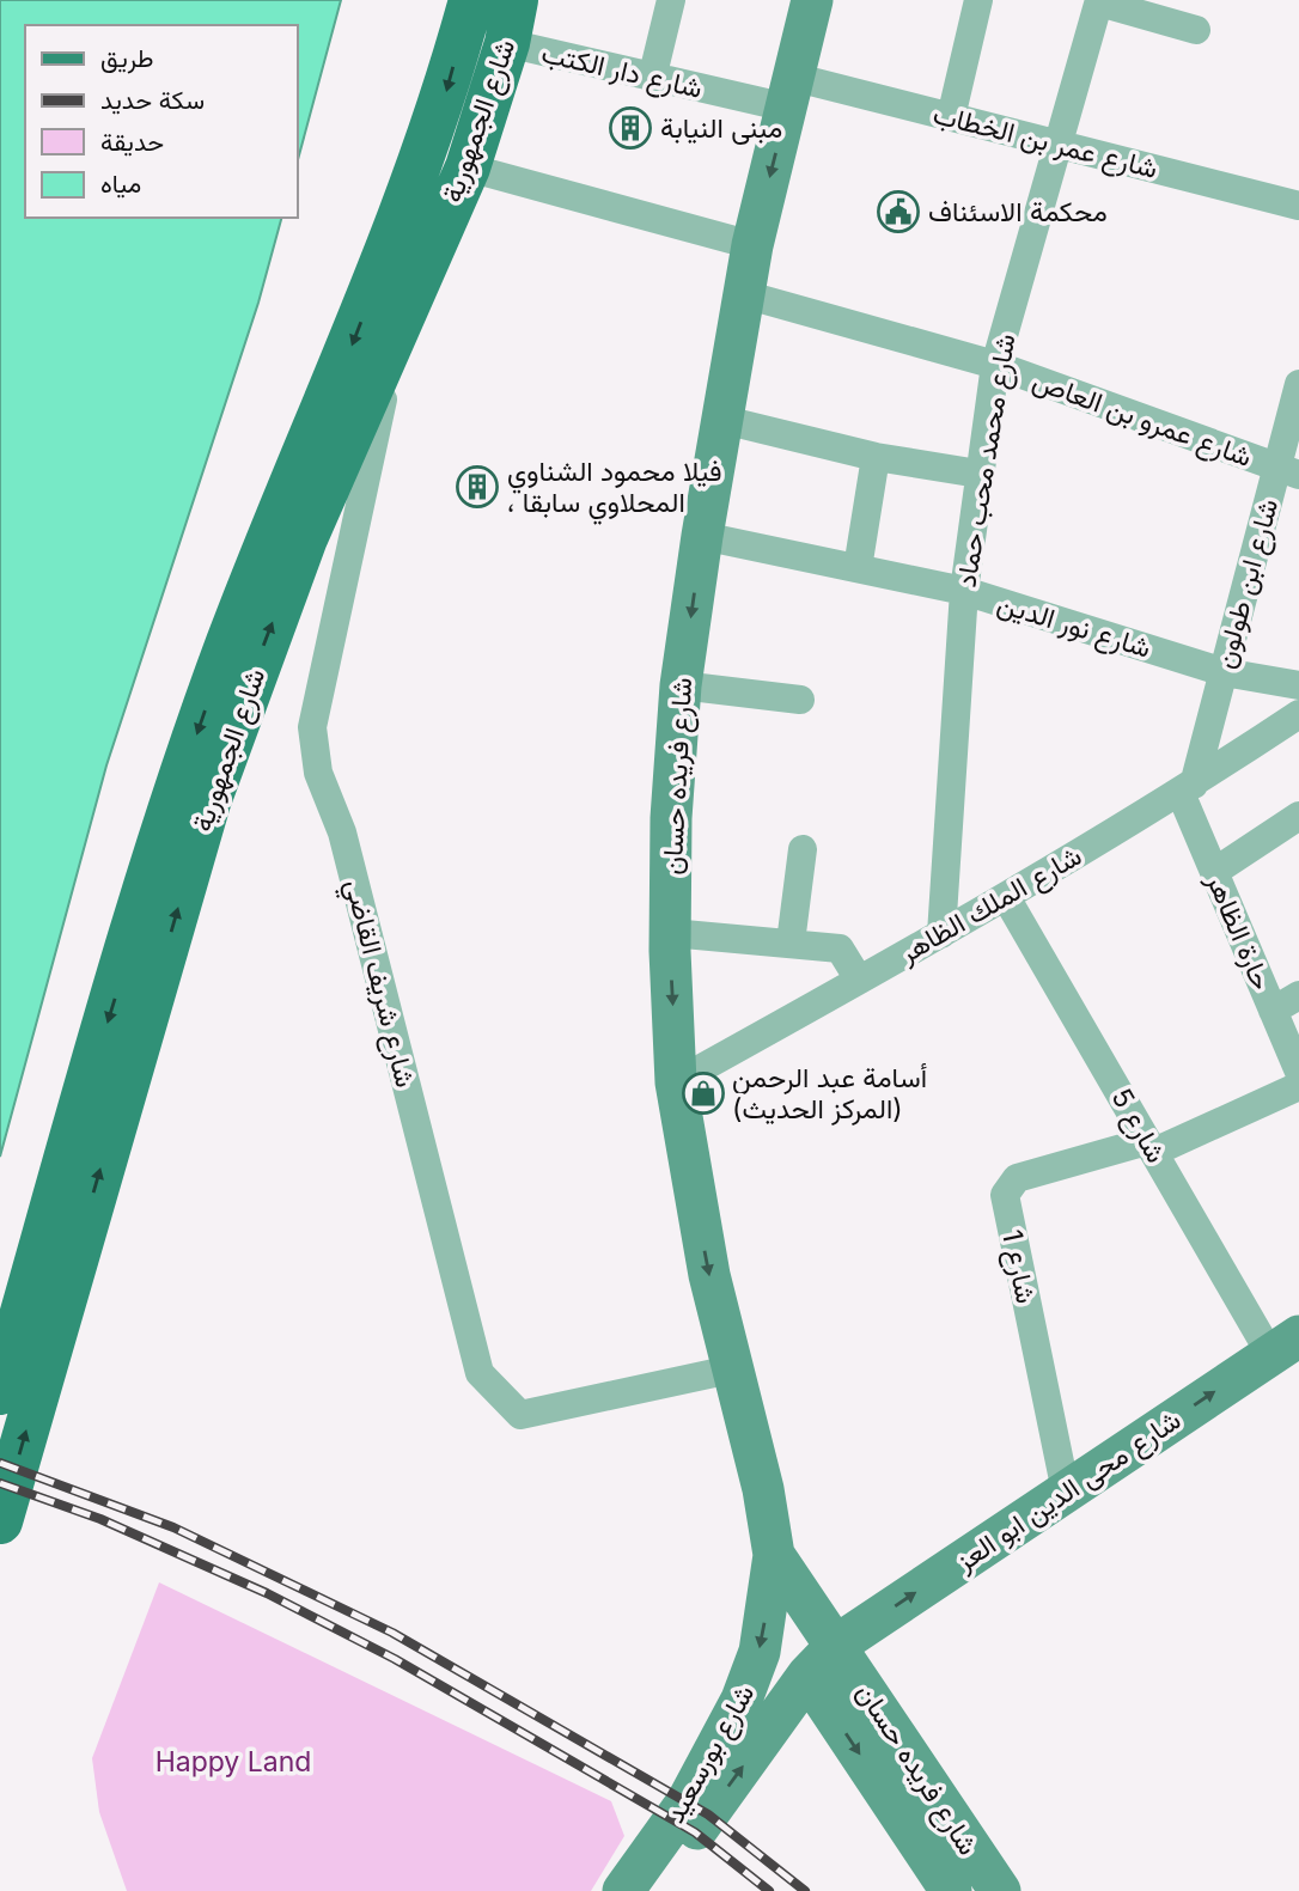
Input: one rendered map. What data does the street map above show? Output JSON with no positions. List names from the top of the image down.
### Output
{
  "streets": {
    "main road": [
      "شارع الجمهورية",
      "شارع فريده حسان",
      "شارع محى الدين ابو العز",
      "شارع بورسعيد"
    ],
    "street": [
      "شارع دار الكتب",
      "شارع عمر بن الخطاب",
      "شارع عمرو بن العاص",
      "شارع محمد محب حماد",
      "شارع ابن طولون",
      "شارع نور الدين",
      "شارع الملك الظاهر",
      "حارة الظاهر",
      "شارع شريف القاضي",
      "شارع 5",
      "شارع 1"
    ]
  },
  "crossings": [
    ["شارع دار الكتب", "شارع الجمهورية"],
    ["شارع دار الكتب", "شارع عمر بن الخطاب"],
    ["شارع دار الكتب", "شارع فريده حسان"],
    ["شارع الجمهورية", "شارع شريف القاضي"],
    ["شارع عمر بن الخطاب", "شارع محمد محب حماد"],
    ["شارع عمر بن الخطاب", "شارع فريده حسان"],
    ["شارع عمرو بن العاص", "شارع محمد محب حماد"],
    ["شارع عمرو بن العاص", "شارع ابن طولون"],
    ["شارع عمرو بن العاص", "شارع فريده حسان"],
    ["شارع محمد محب حماد", "شارع نور الدين"],
    ["شارع محمد محب حماد", "شارع الملك الظاهر"],
    ["شارع ابن طولون", "شارع نور الدين"],
    ["شارع ابن طولون", "شارع الملك الظاهر"],
    ["شارع ابن طولون", "حارة الظاهر"],
    ["شارع نور الدين", "شارع فريده حسان"],
    ["شارع فريده حسان", "شارع الملك الظاهر"],
    ["شارع فريده حسان", "شارع شريف القاضي"],
    ["شارع فريده حسان", "شارع محى الدين ابو العز"],
    ["شارع فريده حسان", "شارع بورسعيد"],
    ["شارع الملك الظاهر", "حارة الظاهر"],
    ["شارع الملك الظاهر", "شارع 5"],
    ["شارع 5", "شارع 1"],
    ["شارع 5", "شارع محى الدين ابو العز"],
    ["شارع 1", "شارع محى الدين ابو العز"],
    ["شارع محى الدين ابو العز", "شارع بورسعيد"]
  ],
  "one_way": ["شارع فريده حسان", "شارع محى الدين ابو العز"],
  "parks": ["Happy Land"],
  "places": {
    "building": ["مبنى النيابة", "فيلا محمود الشناوي ، المحلاوي سابقا"],
    "public building": ["محكمة الاسئناف"],
    "shop": ["أسامة عبد الرحمن (المركز الحديث)"]
  },
  "legend": [
    "طريق",
    "سكة حديد",
    "حديقة",
    "مياه"
  ]
}
